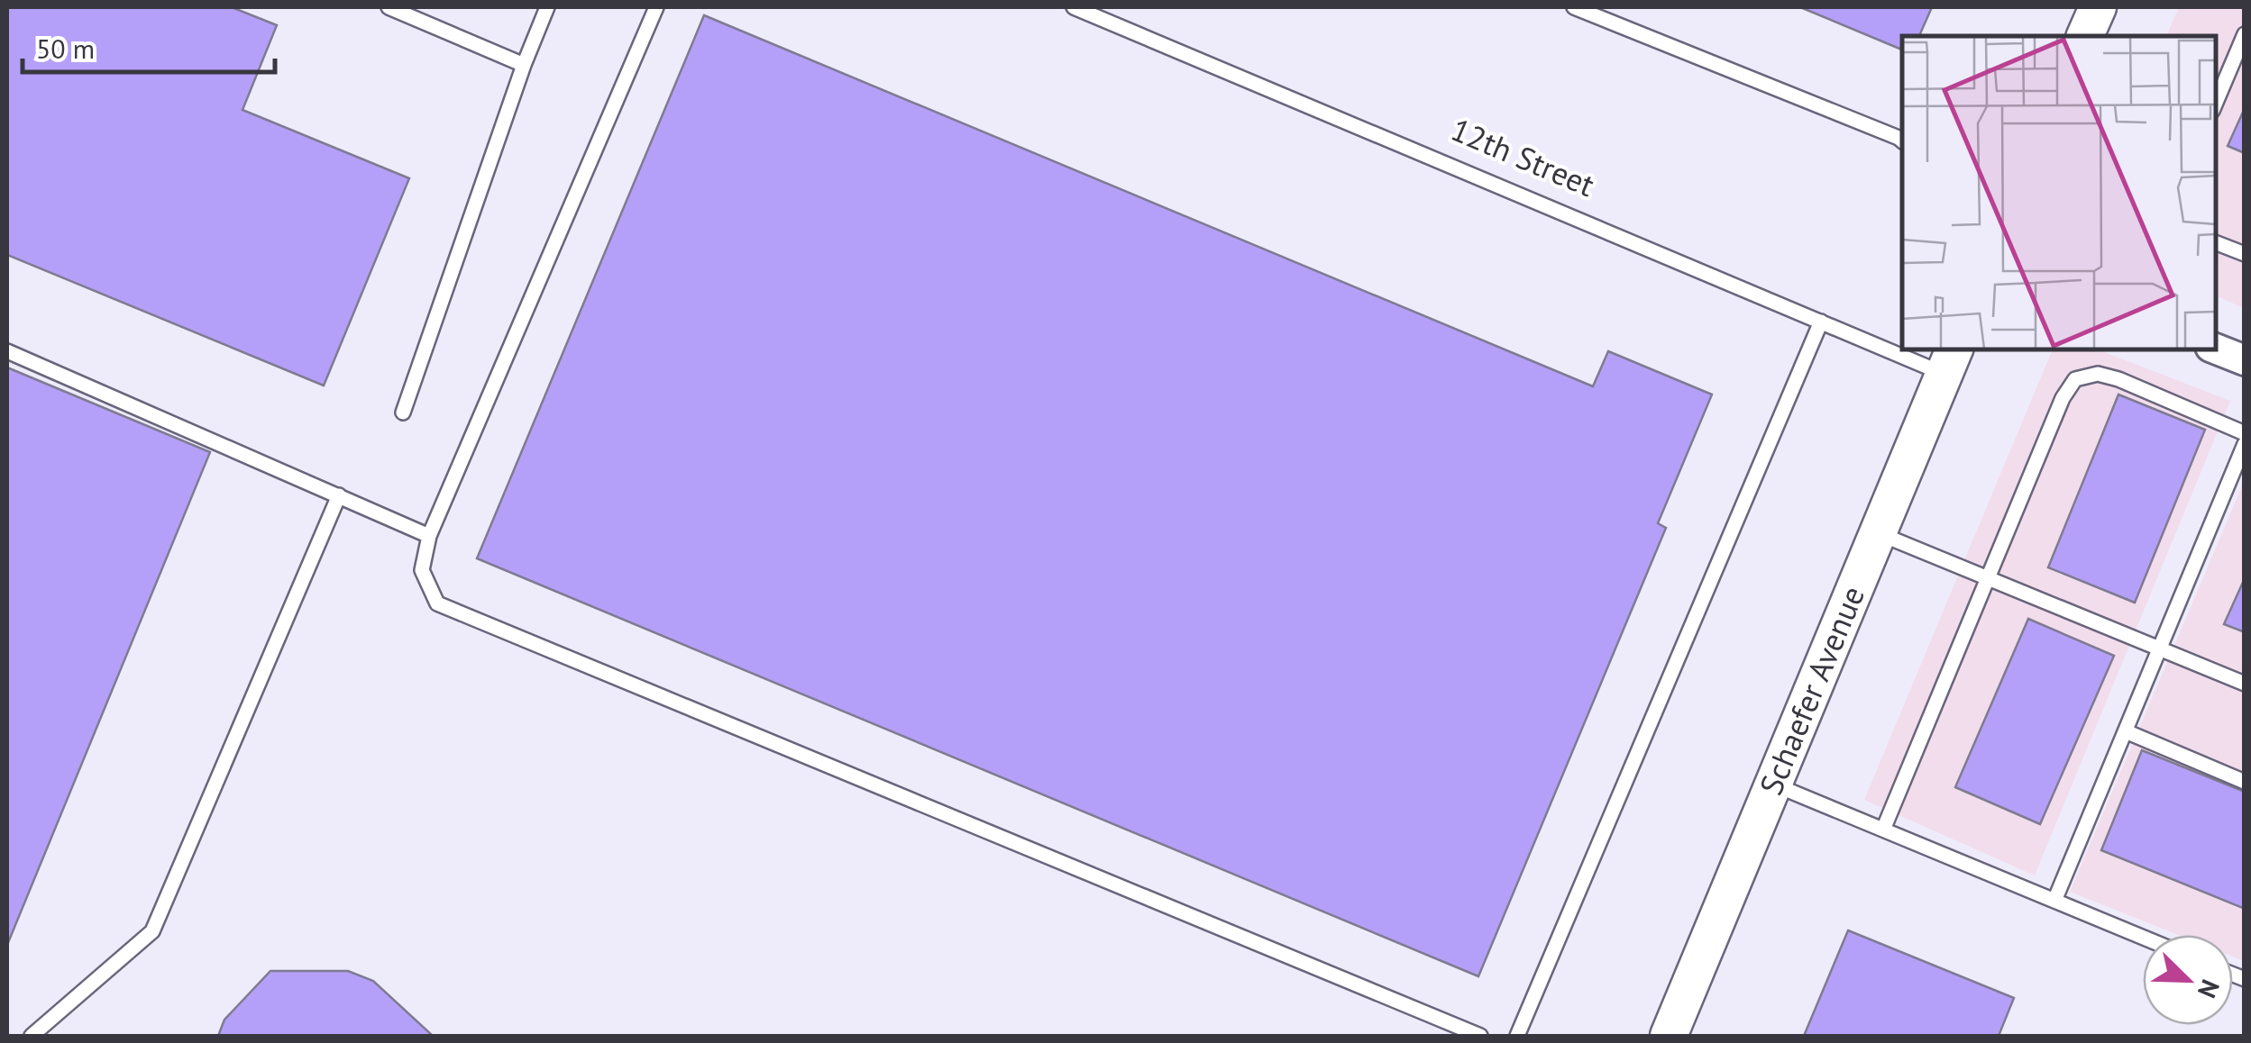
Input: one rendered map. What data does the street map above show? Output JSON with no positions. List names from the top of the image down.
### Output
{
  "streets": {
    "street": ["Schaefer Avenue"],
    "lane": ["12th Street"]
  },
  "crossings": [
    ["12th Street", "Schaefer Avenue"]
  ],
  "scale_bar": "50 m",
  "north": "bottom right"
}
